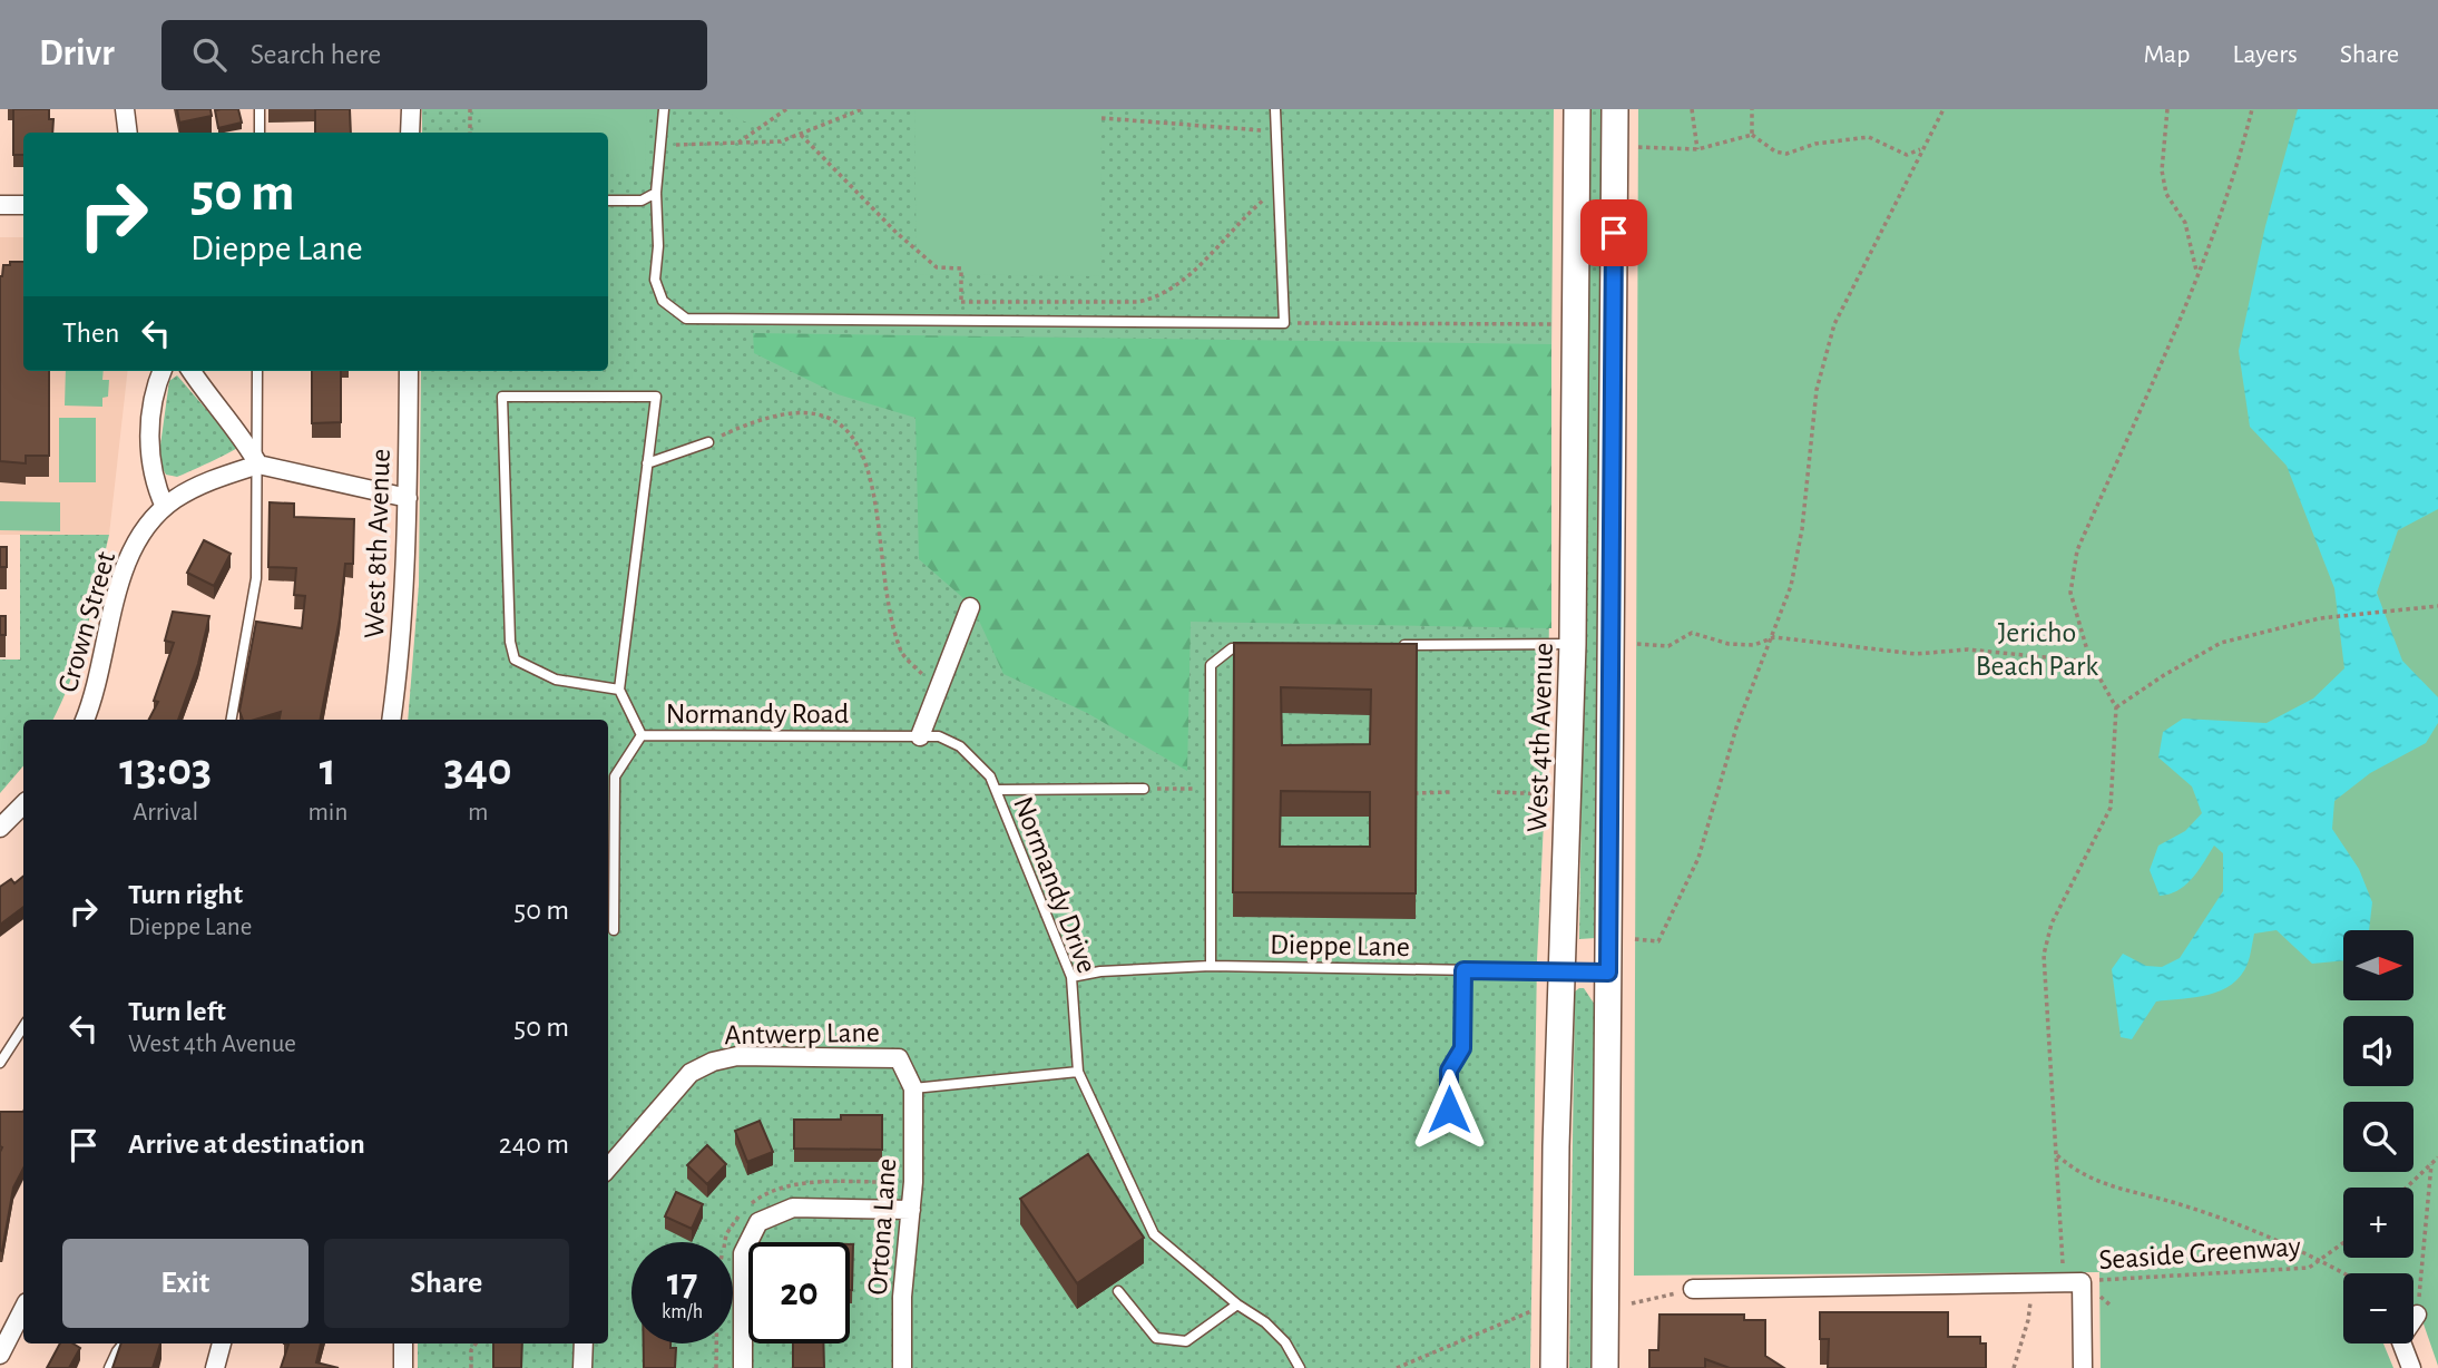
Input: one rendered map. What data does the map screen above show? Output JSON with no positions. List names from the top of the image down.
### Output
{
  "streets": {
    "main road": ["West 4th Avenue"],
    "street": [
      "West 8th Avenue",
      "Crown Street",
      "Antwerp Lane",
      "Ortona Lane"
    ],
    "lane": ["Normandy Road", "Normandy Drive", "Dieppe Lane"],
    "path": ["Seaside Greenway"]
  },
  "crossings": [
    ["Normandy Road", "Normandy Drive"],
    ["West 4th Avenue", "Dieppe Lane"],
    ["Normandy Drive", "Dieppe Lane"],
    ["Antwerp Lane", "Ortona Lane"]
  ],
  "parks": ["Jericho Beach Park"],
  "north": "right",
  "page": {
    "header": "Drivr",
    "search": "Search here",
    "nav": ["Map", "Layers", "Share"],
    "turn": ["50 m", "Dieppe Lane"],
    "then": "Then",
    "eta": [
      "13:03",
      "Arrival",
      "1",
      "min",
      "340",
      "m"
    ],
    "list": [
      {
        "name": "Turn right",
        "note": "Dieppe Lane",
        "value": "50 m"
      },
      {
        "name": "Turn left",
        "note": "West 4th Avenue",
        "value": "50 m"
      },
      {
        "name": "Arrive at destination",
        "value": "240 m"
      }
    ],
    "map_buttons": ["+", "−"],
    "buttons": ["Exit", "Share"],
    "speed": "17 km/h",
    "limit": "20"
  }
}
